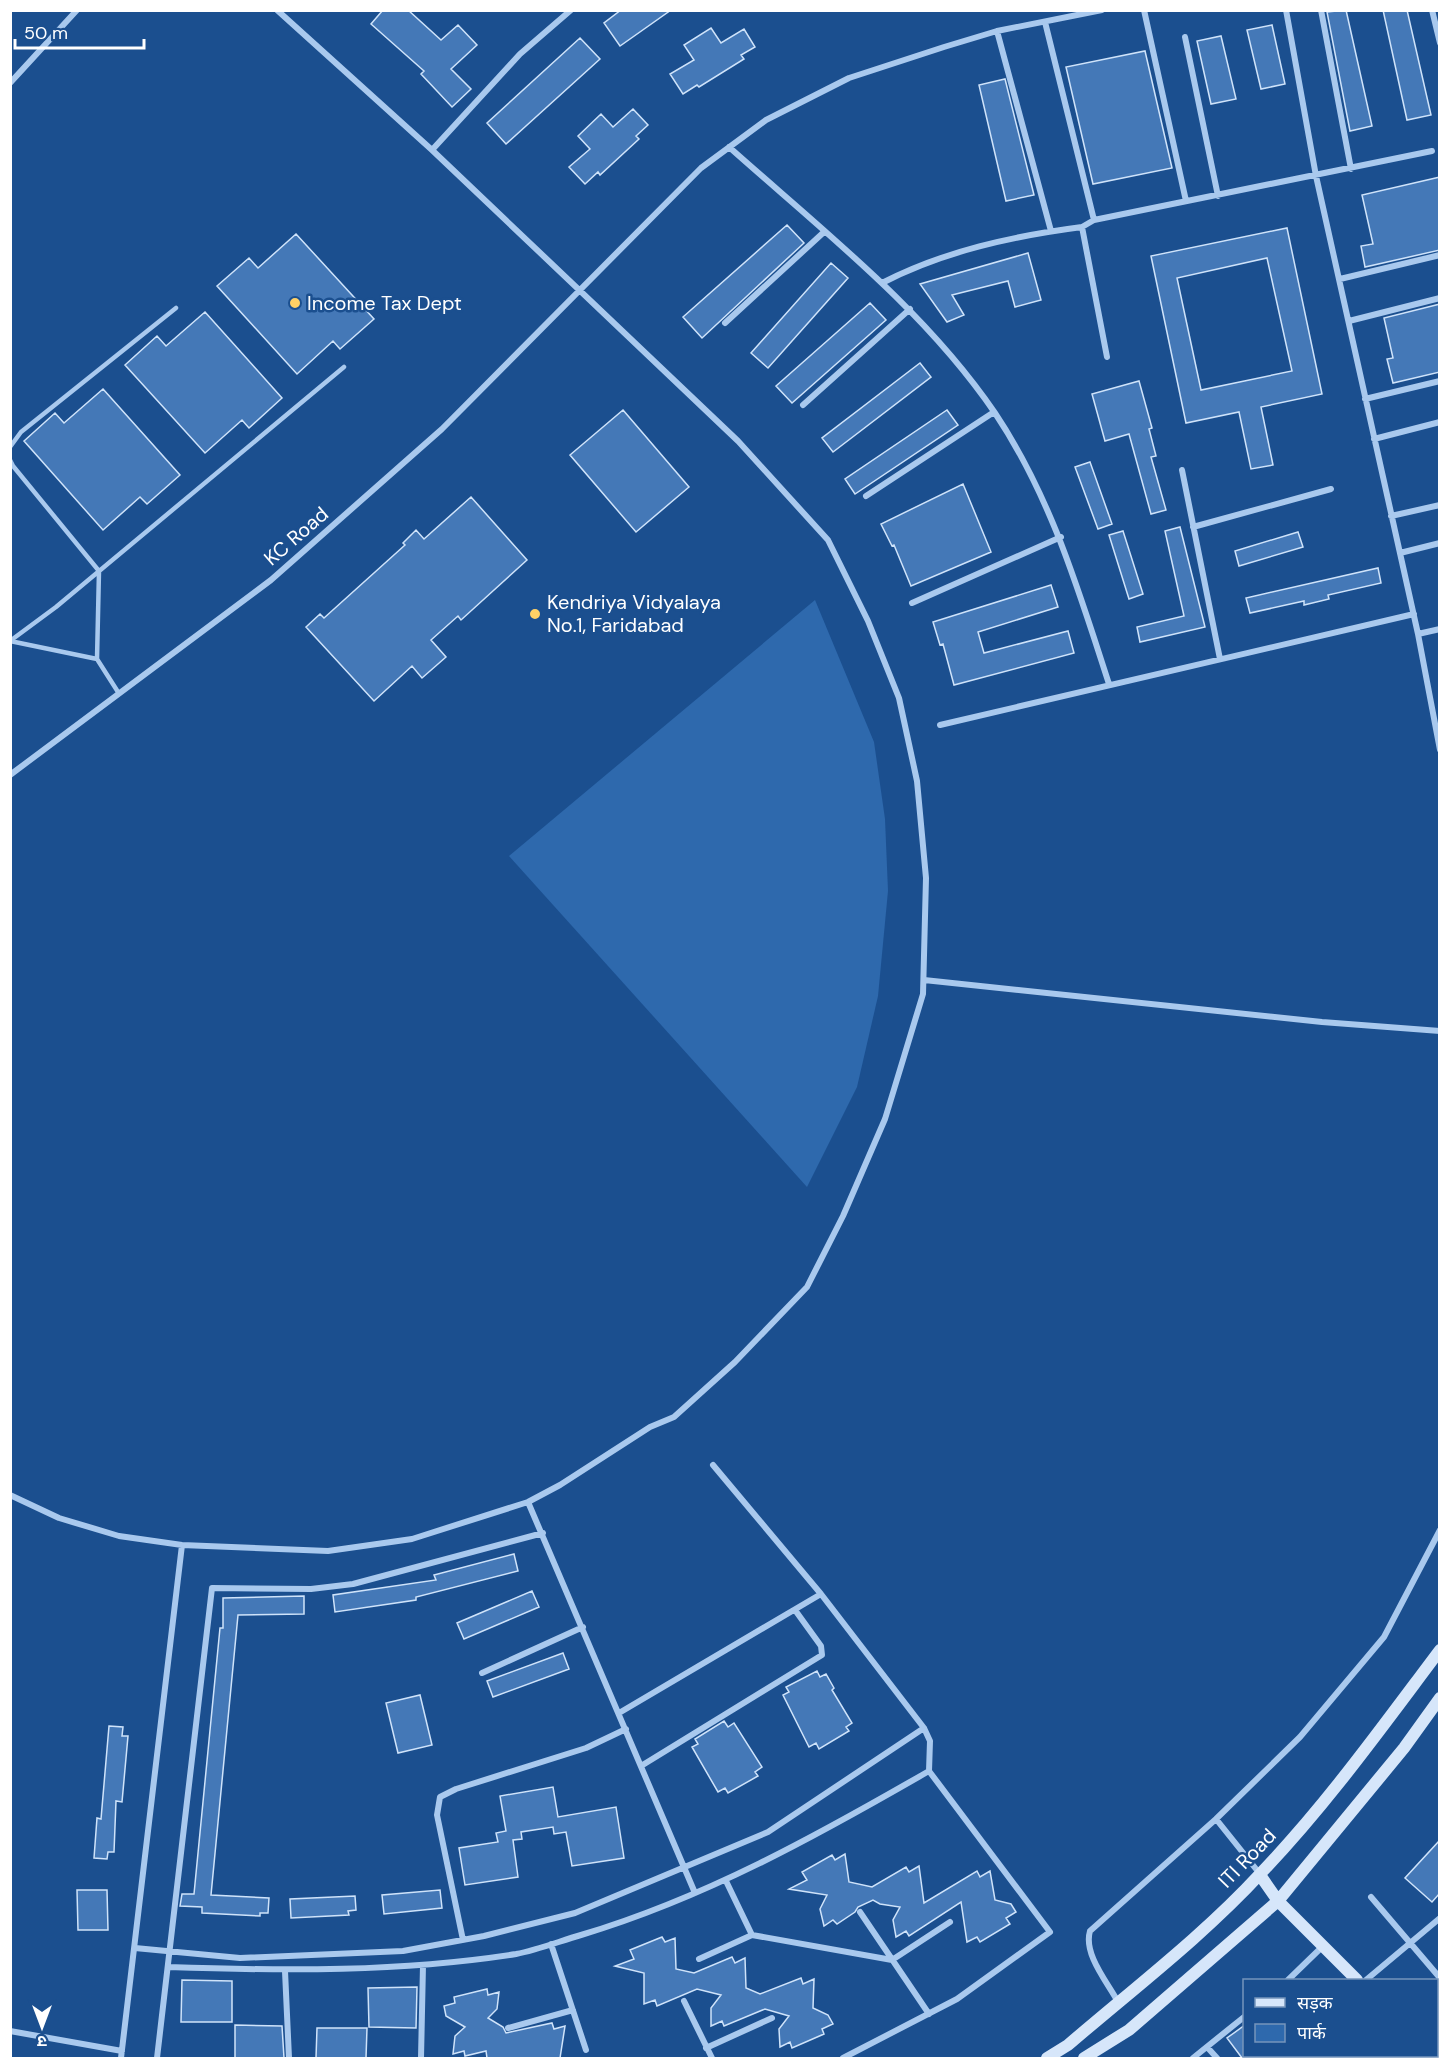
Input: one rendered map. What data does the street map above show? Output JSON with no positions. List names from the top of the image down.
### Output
{
  "streets": {
    "street": ["KC Road", "ITI Road"]
  },
  "places": ["Income Tax Dept", "Kendriya Vidyalaya No.1, Faridabad"],
  "legend": ["सड़क", "पार्क"],
  "scale_bar": "50 m",
  "north": "bottom"
}
